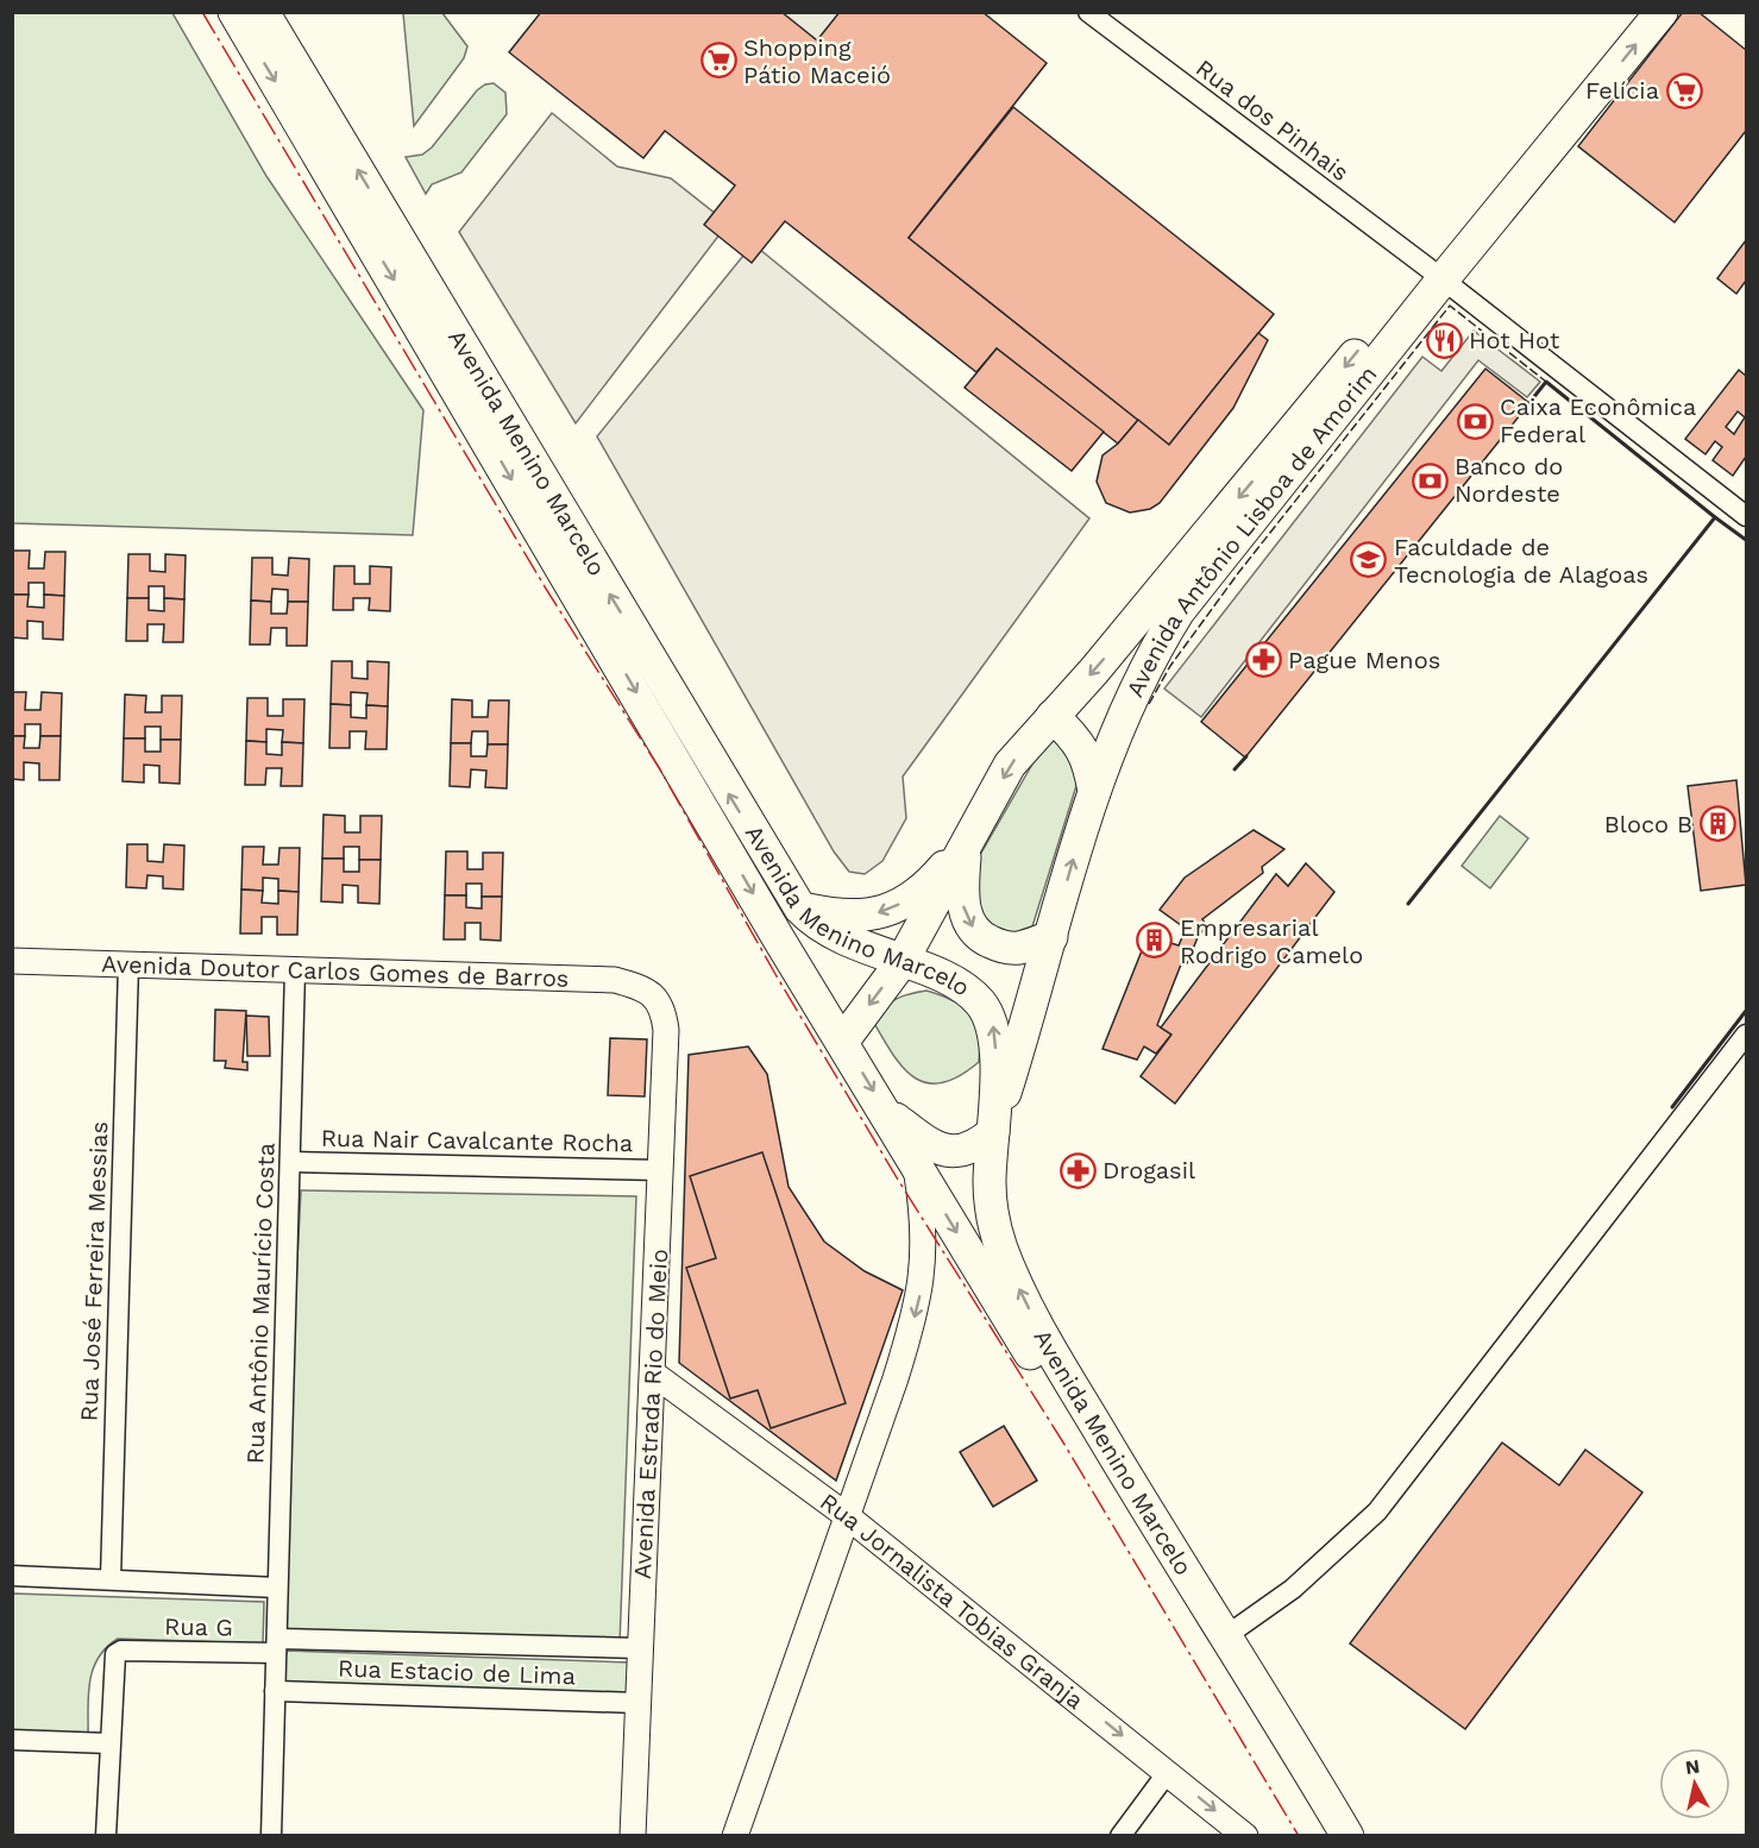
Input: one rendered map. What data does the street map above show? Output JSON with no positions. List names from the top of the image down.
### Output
{
  "streets": {
    "main road": ["Avenida Menino Marcelo", "Avenida Antônio Lisboa de Amorim"],
    "street": [
      "Rua dos Pinhais",
      "Avenida Doutor Carlos Gomes de Barros",
      "Rua Nair Cavalcante Rocha",
      "Rua José Ferreira Messias",
      "Rua Antônio Maurício Costa",
      "Avenida Estrada Rio do Meio",
      "Rua Jornalista Tobias Granja",
      "Rua G",
      "Rua Estacio de Lima"
    ]
  },
  "crossings": [
    ["Rua dos Pinhais", "Avenida Antônio Lisboa de Amorim"],
    ["Avenida Menino Marcelo", "Avenida Antônio Lisboa de Amorim"],
    ["Avenida Doutor Carlos Gomes de Barros", "Rua José Ferreira Messias"],
    ["Avenida Doutor Carlos Gomes de Barros", "Rua Antônio Maurício Costa"],
    ["Avenida Doutor Carlos Gomes de Barros", "Avenida Estrada Rio do Meio"],
    ["Rua Nair Cavalcante Rocha", "Rua Antônio Maurício Costa"],
    ["Rua Nair Cavalcante Rocha", "Avenida Estrada Rio do Meio"],
    ["Rua Antônio Maurício Costa", "Rua G"],
    ["Rua Antônio Maurício Costa", "Rua Estacio de Lima"],
    ["Avenida Estrada Rio do Meio", "Rua Jornalista Tobias Granja"],
    ["Avenida Estrada Rio do Meio", "Rua G"],
    ["Avenida Estrada Rio do Meio", "Rua Estacio de Lima"]
  ],
  "one_way": ["Rua Jornalista Tobias Granja"],
  "places": {
    "supermarket": ["Shopping Pátio Maceió", "Felícia"],
    "restaurant": ["Hot Hot"],
    "bank": ["Caixa Econômica Federal", "Banco do Nordeste"],
    "school or university": ["Faculdade de Tecnologia de Alagoas"],
    "pharmacy": ["Pague Menos", "Drogasil"],
    "building": ["Bloco B", "Empresarial Rodrigo Camelo"]
  },
  "north": "top"
}
